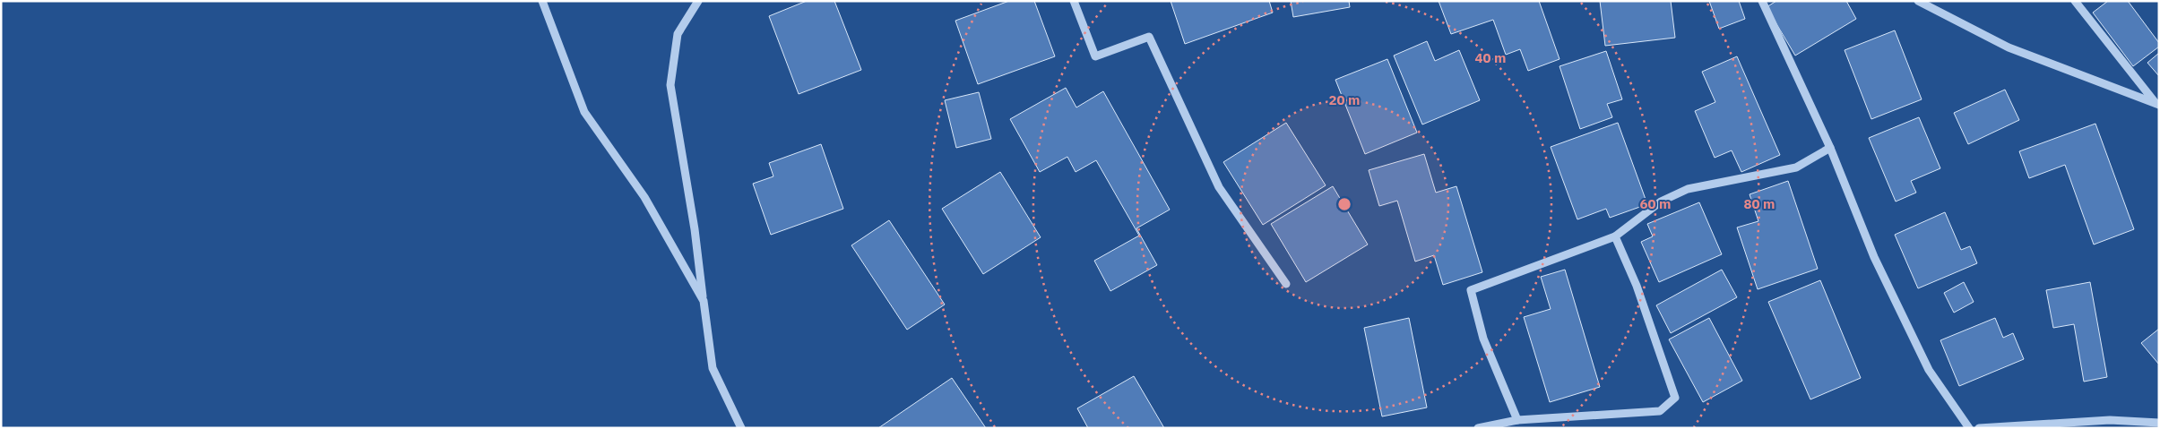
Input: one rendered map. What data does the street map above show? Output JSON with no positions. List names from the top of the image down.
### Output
{
  "rings": [
    "40 m",
    "20 m",
    "60 m",
    "80 m"
  ]
}
